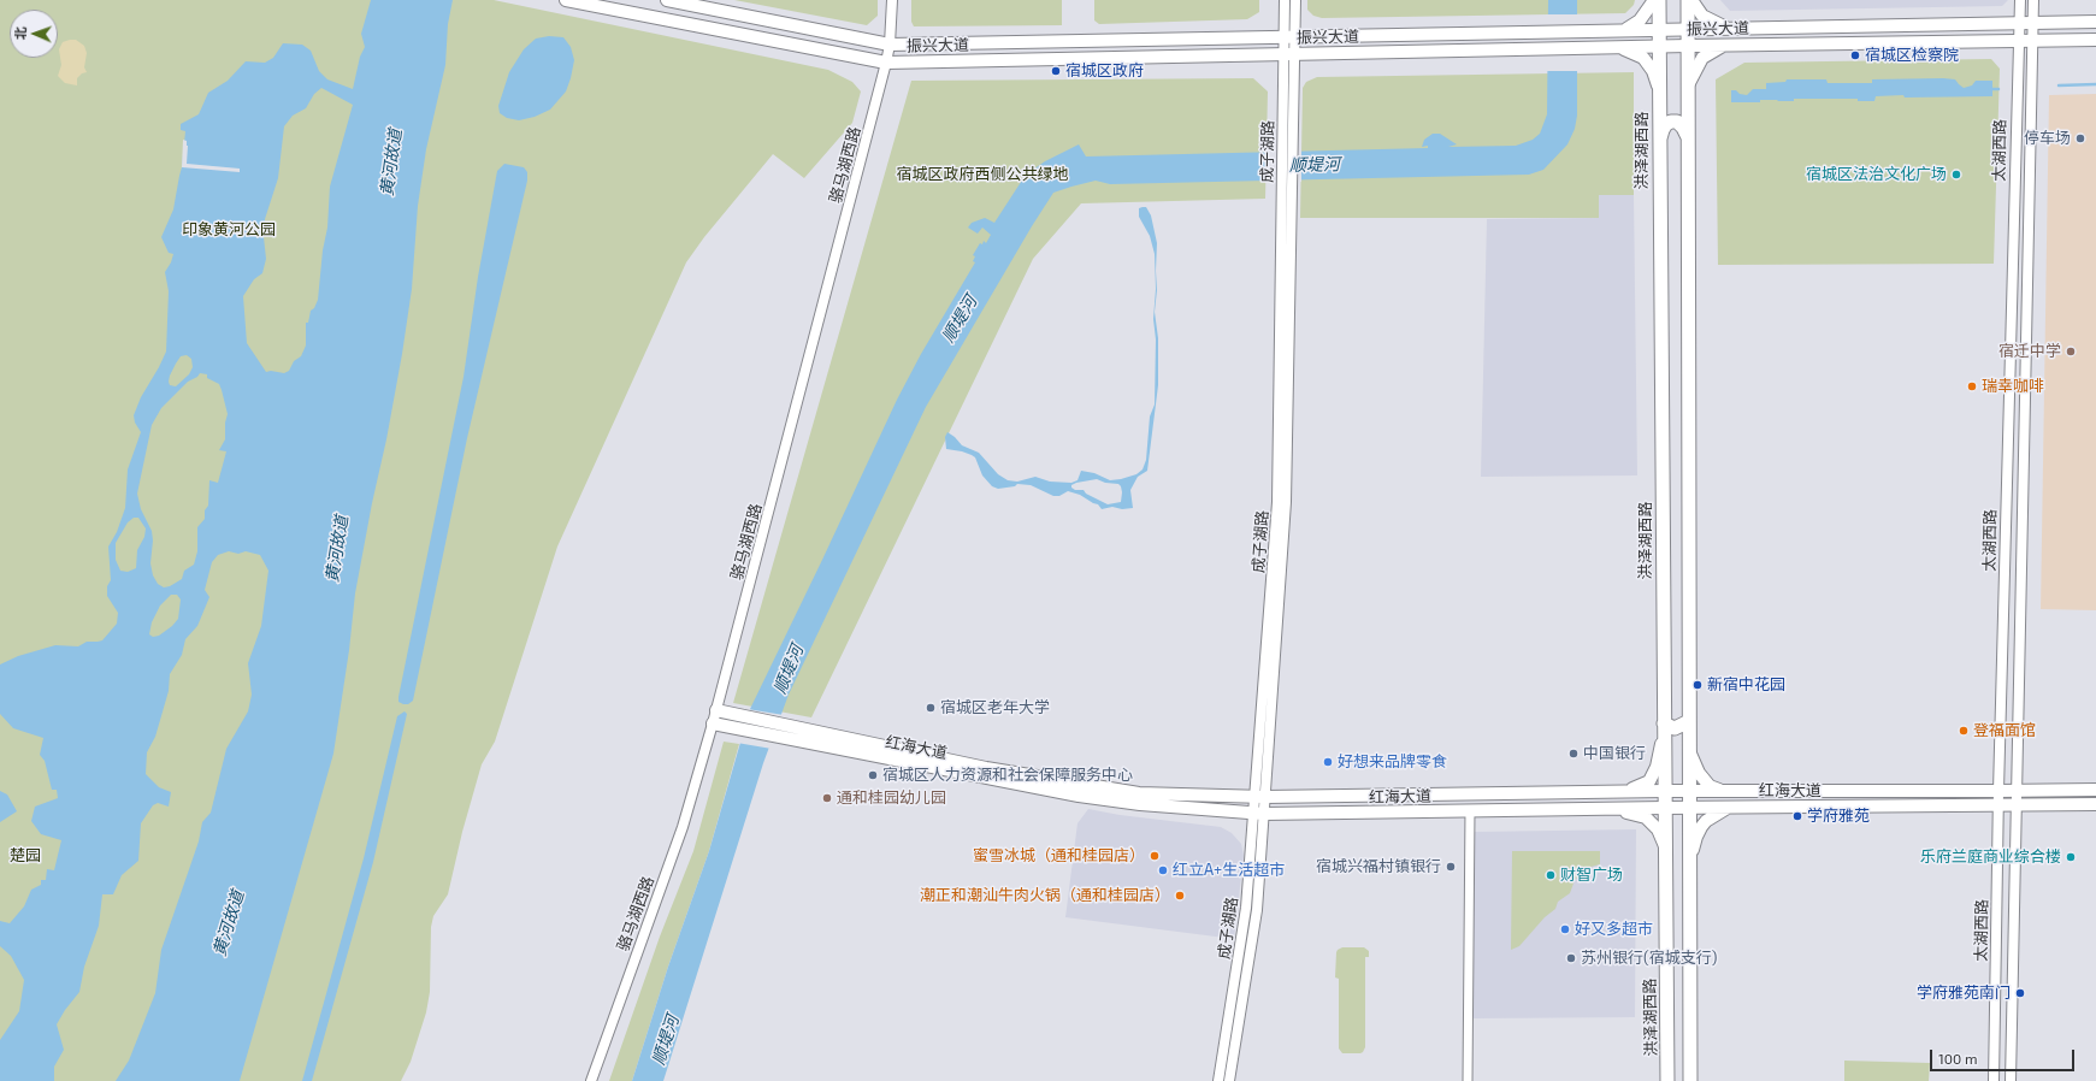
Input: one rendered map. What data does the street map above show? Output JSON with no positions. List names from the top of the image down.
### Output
{
  "streets": {
    "main road": ["振兴大道", "洪泽湖西路", "红海大道"],
    "street": ["太湖西路", "成子湖路", "骆马湖西路"]
  },
  "crossings": [
    ["振兴大道", "洪泽湖西路"],
    ["振兴大道", "太湖西路"],
    ["振兴大道", "成子湖路"],
    ["振兴大道", "骆马湖西路"],
    ["洪泽湖西路", "红海大道"],
    ["太湖西路", "红海大道"],
    ["成子湖路", "红海大道"],
    ["骆马湖西路", "红海大道"]
  ],
  "water": ["黄河故道", "顺堤河"],
  "parks": ["宿城区政府西侧公共绿地", "印象黄河公园", "楚园"],
  "places": [
    "宿城区检察院",
    "宿城区政府",
    "停车场",
    "宿城区法治文化广场",
    "宿迁中学",
    "瑞幸咖啡",
    "新宿中花园",
    "宿城区老年大学",
    "登福面馆",
    "中国银行",
    "好想来品牌零食",
    "宿城区人力资源和社会保障服务中心",
    "通和桂园幼儿园",
    "学府雅苑",
    "蜜雪冰城（通和桂园店）",
    "乐府兰庭商业综合楼",
    "宿城兴福村镇银行",
    "红立A+生活超市",
    "财智广场",
    "潮正和潮汕牛肉火锅（通和桂园店）",
    "好又多超市",
    "苏州银行(宿城支行)",
    "学府雅苑南门"
  ],
  "scale_bar": "100 m",
  "north": "left"
}
